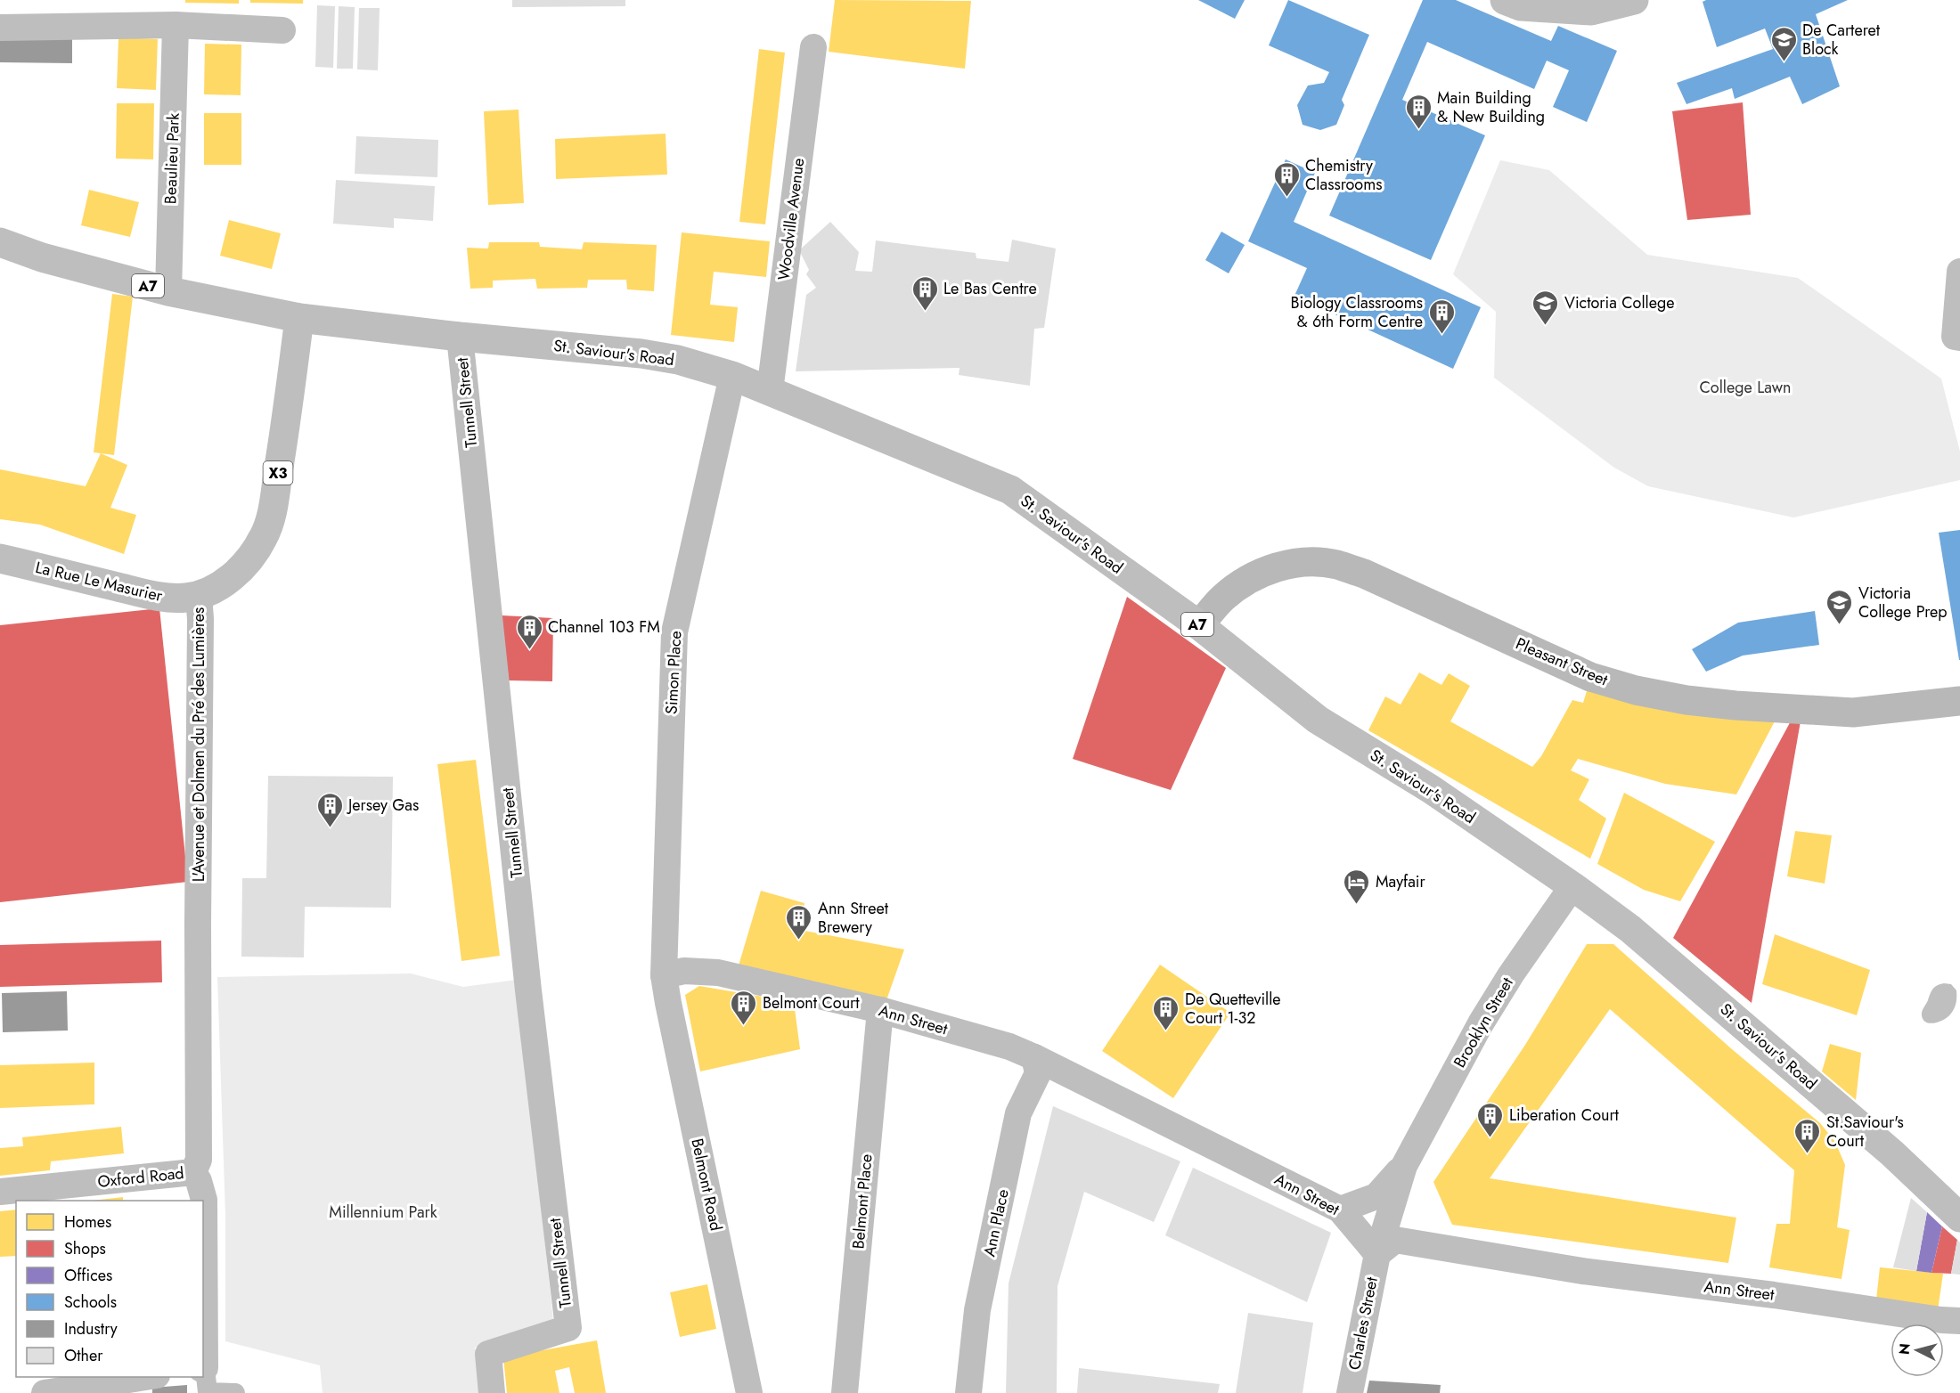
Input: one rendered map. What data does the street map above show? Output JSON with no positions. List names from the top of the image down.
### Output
{
  "streets": {
    "main road": [
      "A7",
      "St. Saviour's Road",
      "X3",
      "La Rue Le Masurier",
      "Pleasant Street",
      "L'Avenue et Dolmen du Pré des Lumières"
    ],
    "street": [
      "Beaulieu Park",
      "Woodville Avenue",
      "Tunnell Street",
      "Simon Place",
      "Ann Street",
      "Brooklyn Street",
      "Oxford Road",
      "Belmont Road",
      "Belmont Place",
      "Ann Place",
      "Charles Street"
    ]
  },
  "crossings": [
    ["Beaulieu Park", "St. Saviour's Road"],
    ["Woodville Avenue", "St. Saviour's Road"],
    ["St. Saviour's Road", "Tunnell Street"],
    ["St. Saviour's Road", "Pleasant Street"],
    ["St. Saviour's Road", "Simon Place"],
    ["St. Saviour's Road", "L'Avenue et Dolmen du Pré des Lumières"],
    ["St. Saviour's Road", "Brooklyn Street"],
    ["La Rue Le Masurier", "L'Avenue et Dolmen du Pré des Lumières"],
    ["Simon Place", "Ann Street"],
    ["Simon Place", "Belmont Road"],
    ["L'Avenue et Dolmen du Pré des Lumières", "Oxford Road"],
    ["Ann Street", "Brooklyn Street"],
    ["Ann Street", "Belmont Road"],
    ["Ann Street", "Belmont Place"],
    ["Ann Street", "Ann Place"],
    ["Ann Street", "Charles Street"],
    ["Brooklyn Street", "Charles Street"]
  ],
  "parks": ["College Lawn", "Millennium Park"],
  "places": {
    "school or university": ["De Carteret Block", "Victoria College", "Victoria College Prep"],
    "building": [
      "Main Building & New Building",
      "Chemistry Classrooms",
      "Le Bas Centre",
      "Biology Classrooms & 6th Form Centre",
      "Channel 103 FM",
      "Jersey Gas",
      "Ann Street Brewery",
      "Belmont Court",
      "De Quetteville Court 1-32",
      "Liberation Court",
      "St.Saviour's Court"
    ],
    "hotel": ["Mayfair"]
  },
  "legend": [
    "Homes",
    "Shops",
    "Offices",
    "Schools",
    "Industry",
    "Other"
  ],
  "north": "left"
}
